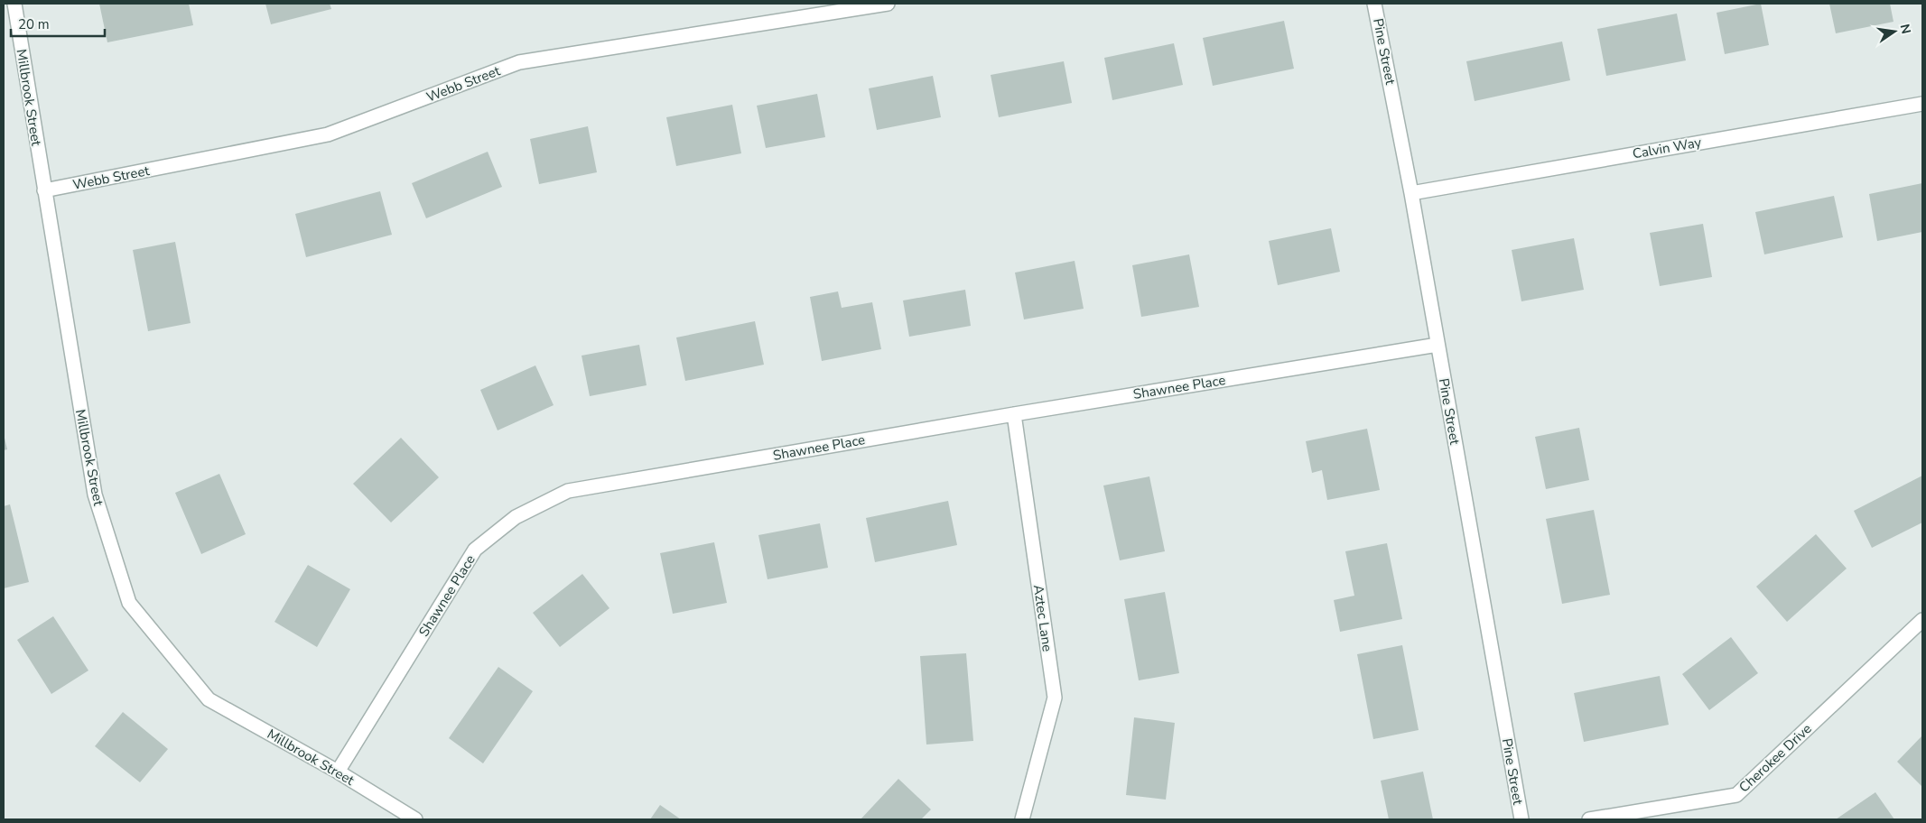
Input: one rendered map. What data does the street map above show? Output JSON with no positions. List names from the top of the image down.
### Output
{
  "streets": {
    "street": [
      "Pine Street",
      "Webb Street",
      "Millbrook Street",
      "Calvin Way",
      "Shawnee Place",
      "Aztec Lane",
      "Cherokee Drive"
    ]
  },
  "crossings": [
    ["Pine Street", "Calvin Way"],
    ["Pine Street", "Shawnee Place"],
    ["Webb Street", "Millbrook Street"],
    ["Millbrook Street", "Shawnee Place"],
    ["Shawnee Place", "Aztec Lane"]
  ],
  "scale_bar": "20 m",
  "north": "right"
}
